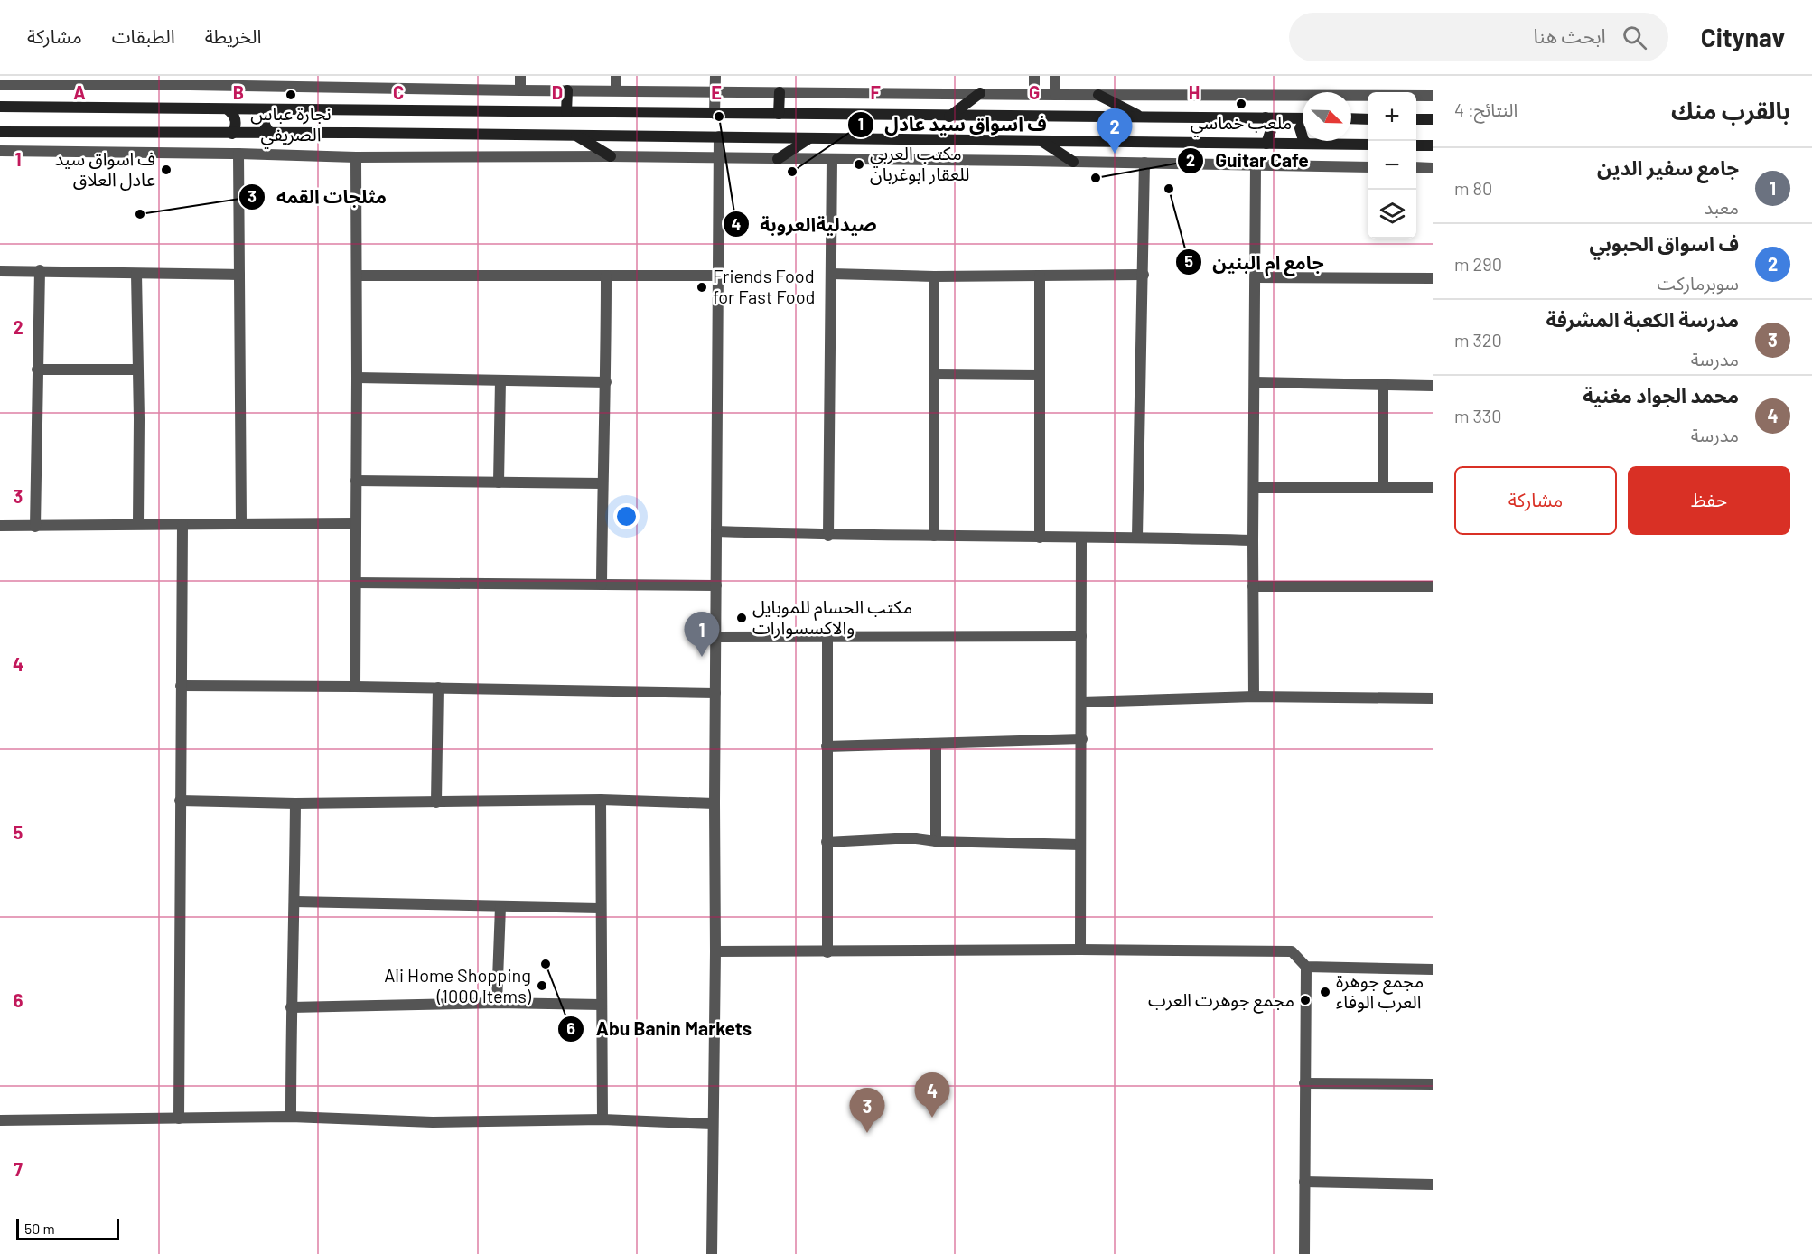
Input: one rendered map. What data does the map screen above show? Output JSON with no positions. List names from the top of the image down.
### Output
{
  "places": [
    "نجارة عباس الصريفي",
    "ملعب خماسي",
    "صيدليةالعروبة",
    "مكتب العربي للعقار ابوغربان",
    "ف اسواق سيد عادل العلاق",
    "ف اسواق سيد عادل",
    "Guitar Cafe",
    "جامع ام البنين",
    "مثلجات القمه",
    "Friends Food for Fast Food",
    "مكتب الحسام للموبايل والاكسسوارات",
    "Abu Banin Markets",
    "Ali Home Shopping (1000 Items)",
    "مجمع جوهرة العرب الوفاء",
    "مجمع جوهرت العرب"
  ],
  "scale_bar": "50 m",
  "north": "bottom right",
  "page": {
    "header": "Citynav",
    "search": "ابحث هنا",
    "nav": ["الخريطة", "الطبقات", "مشاركة"],
    "heading": ["بالقرب منك", "النتائج: 4"],
    "map_buttons": ["+", "−"],
    "pins": [
      "2",
      "1",
      "4",
      "3"
    ],
    "list": [
      {
        "mark": "1",
        "name": "جامع سفير الدين",
        "note": "معبد",
        "value": "80 m"
      },
      {
        "mark": "2",
        "name": "ف اسواق الحبوبي",
        "note": "سوبرماركت",
        "value": "290 m"
      },
      {
        "mark": "3",
        "name": "مدرسة الكعبة المشرفة",
        "note": "مدرسة",
        "value": "320 m"
      },
      {
        "mark": "4",
        "name": "محمد الجواد مغنية",
        "note": "مدرسة",
        "value": "330 m"
      }
    ],
    "buttons": ["حفظ", "مشاركة"],
    "scale": "50 m"
  },
  "grid": {
    "columns": [
      "A",
      "B",
      "C",
      "D",
      "E",
      "F",
      "G",
      "H"
    ],
    "rows": [
      "1",
      "2",
      "3",
      "4",
      "5",
      "6",
      "7"
    ]
  }
}
